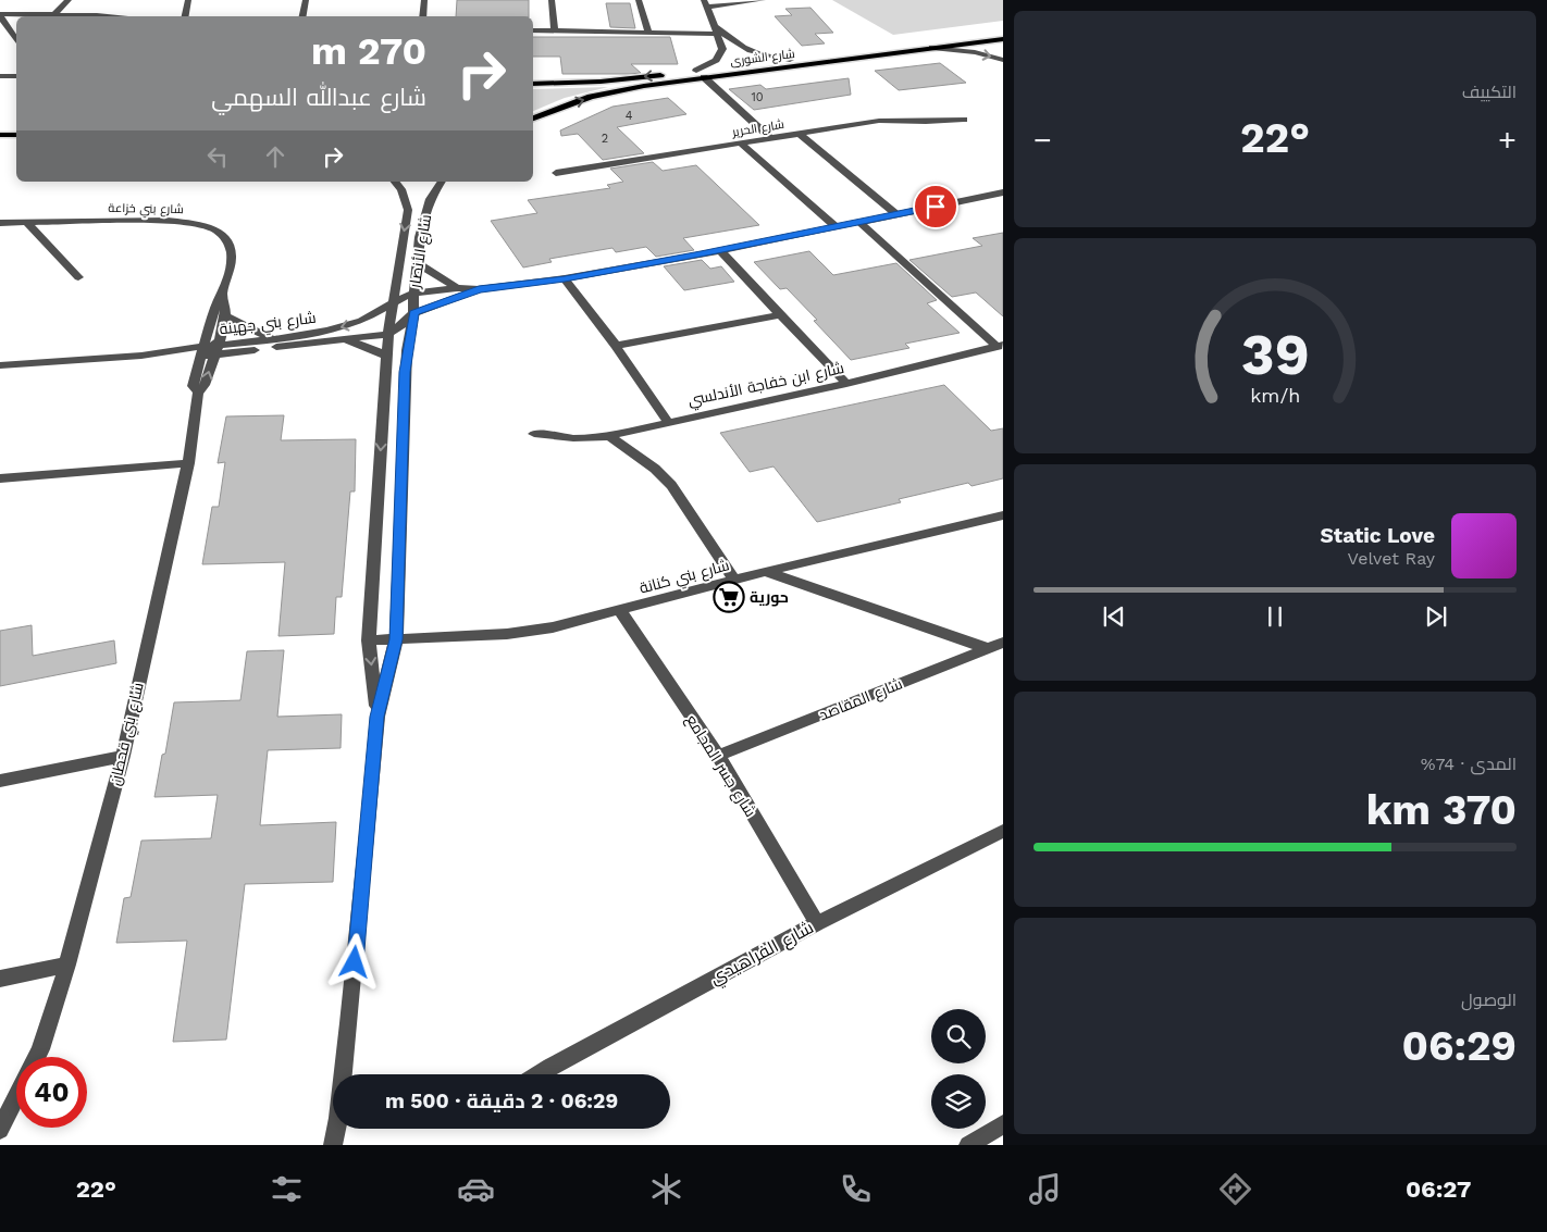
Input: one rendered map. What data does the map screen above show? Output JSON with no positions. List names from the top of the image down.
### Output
{
  "streets": {
    "main road": ["شارع الشورى"],
    "street": [
      "شارع الحرير",
      "شارع بني خزاعة",
      "شارع الأنصار",
      "شارع بني جهينة",
      "شارع ابن خفاجة الأندلسي",
      "شارع بني كنانة",
      "شارع المقاصد",
      "شارع بني قحطان",
      "شارع جسر المجامع",
      "شارع الفراهيدي"
    ]
  },
  "crossings": [
    ["شارع بني خزاعة", "شارع بني جهينة"],
    ["شارع بني خزاعة", "شارع بني قحطان"],
    ["شارع الأنصار", "شارع بني جهينة"],
    ["شارع الأنصار", "شارع بني كنانة"],
    ["شارع بني جهينة", "شارع بني قحطان"],
    ["شارع بني كنانة", "شارع جسر المجامع"],
    ["شارع المقاصد", "شارع جسر المجامع"],
    ["شارع جسر المجامع", "شارع الفراهيدي"]
  ],
  "places": {
    "supermarket": ["حورية"]
  },
  "house_numbers": ["10", "4", "2"],
  "page": {
    "tile": [
      "التكييف",
      ["المدى · 74%", "370 km"],
      ["الوصول", "06:29"]
    ],
    "turn": ["270 m", "شارع عبدالله السهمي"],
    "heat": ["−", "22°", "+"],
    "song": ["Static Love", "Velvet Ray"],
    "limit": "40",
    "trip": "06:29 · 2 دقيقة · 500 m",
    "tabs": ["06:27", "22°"],
    "gauge": ["39", "km/h"]
  }
}
